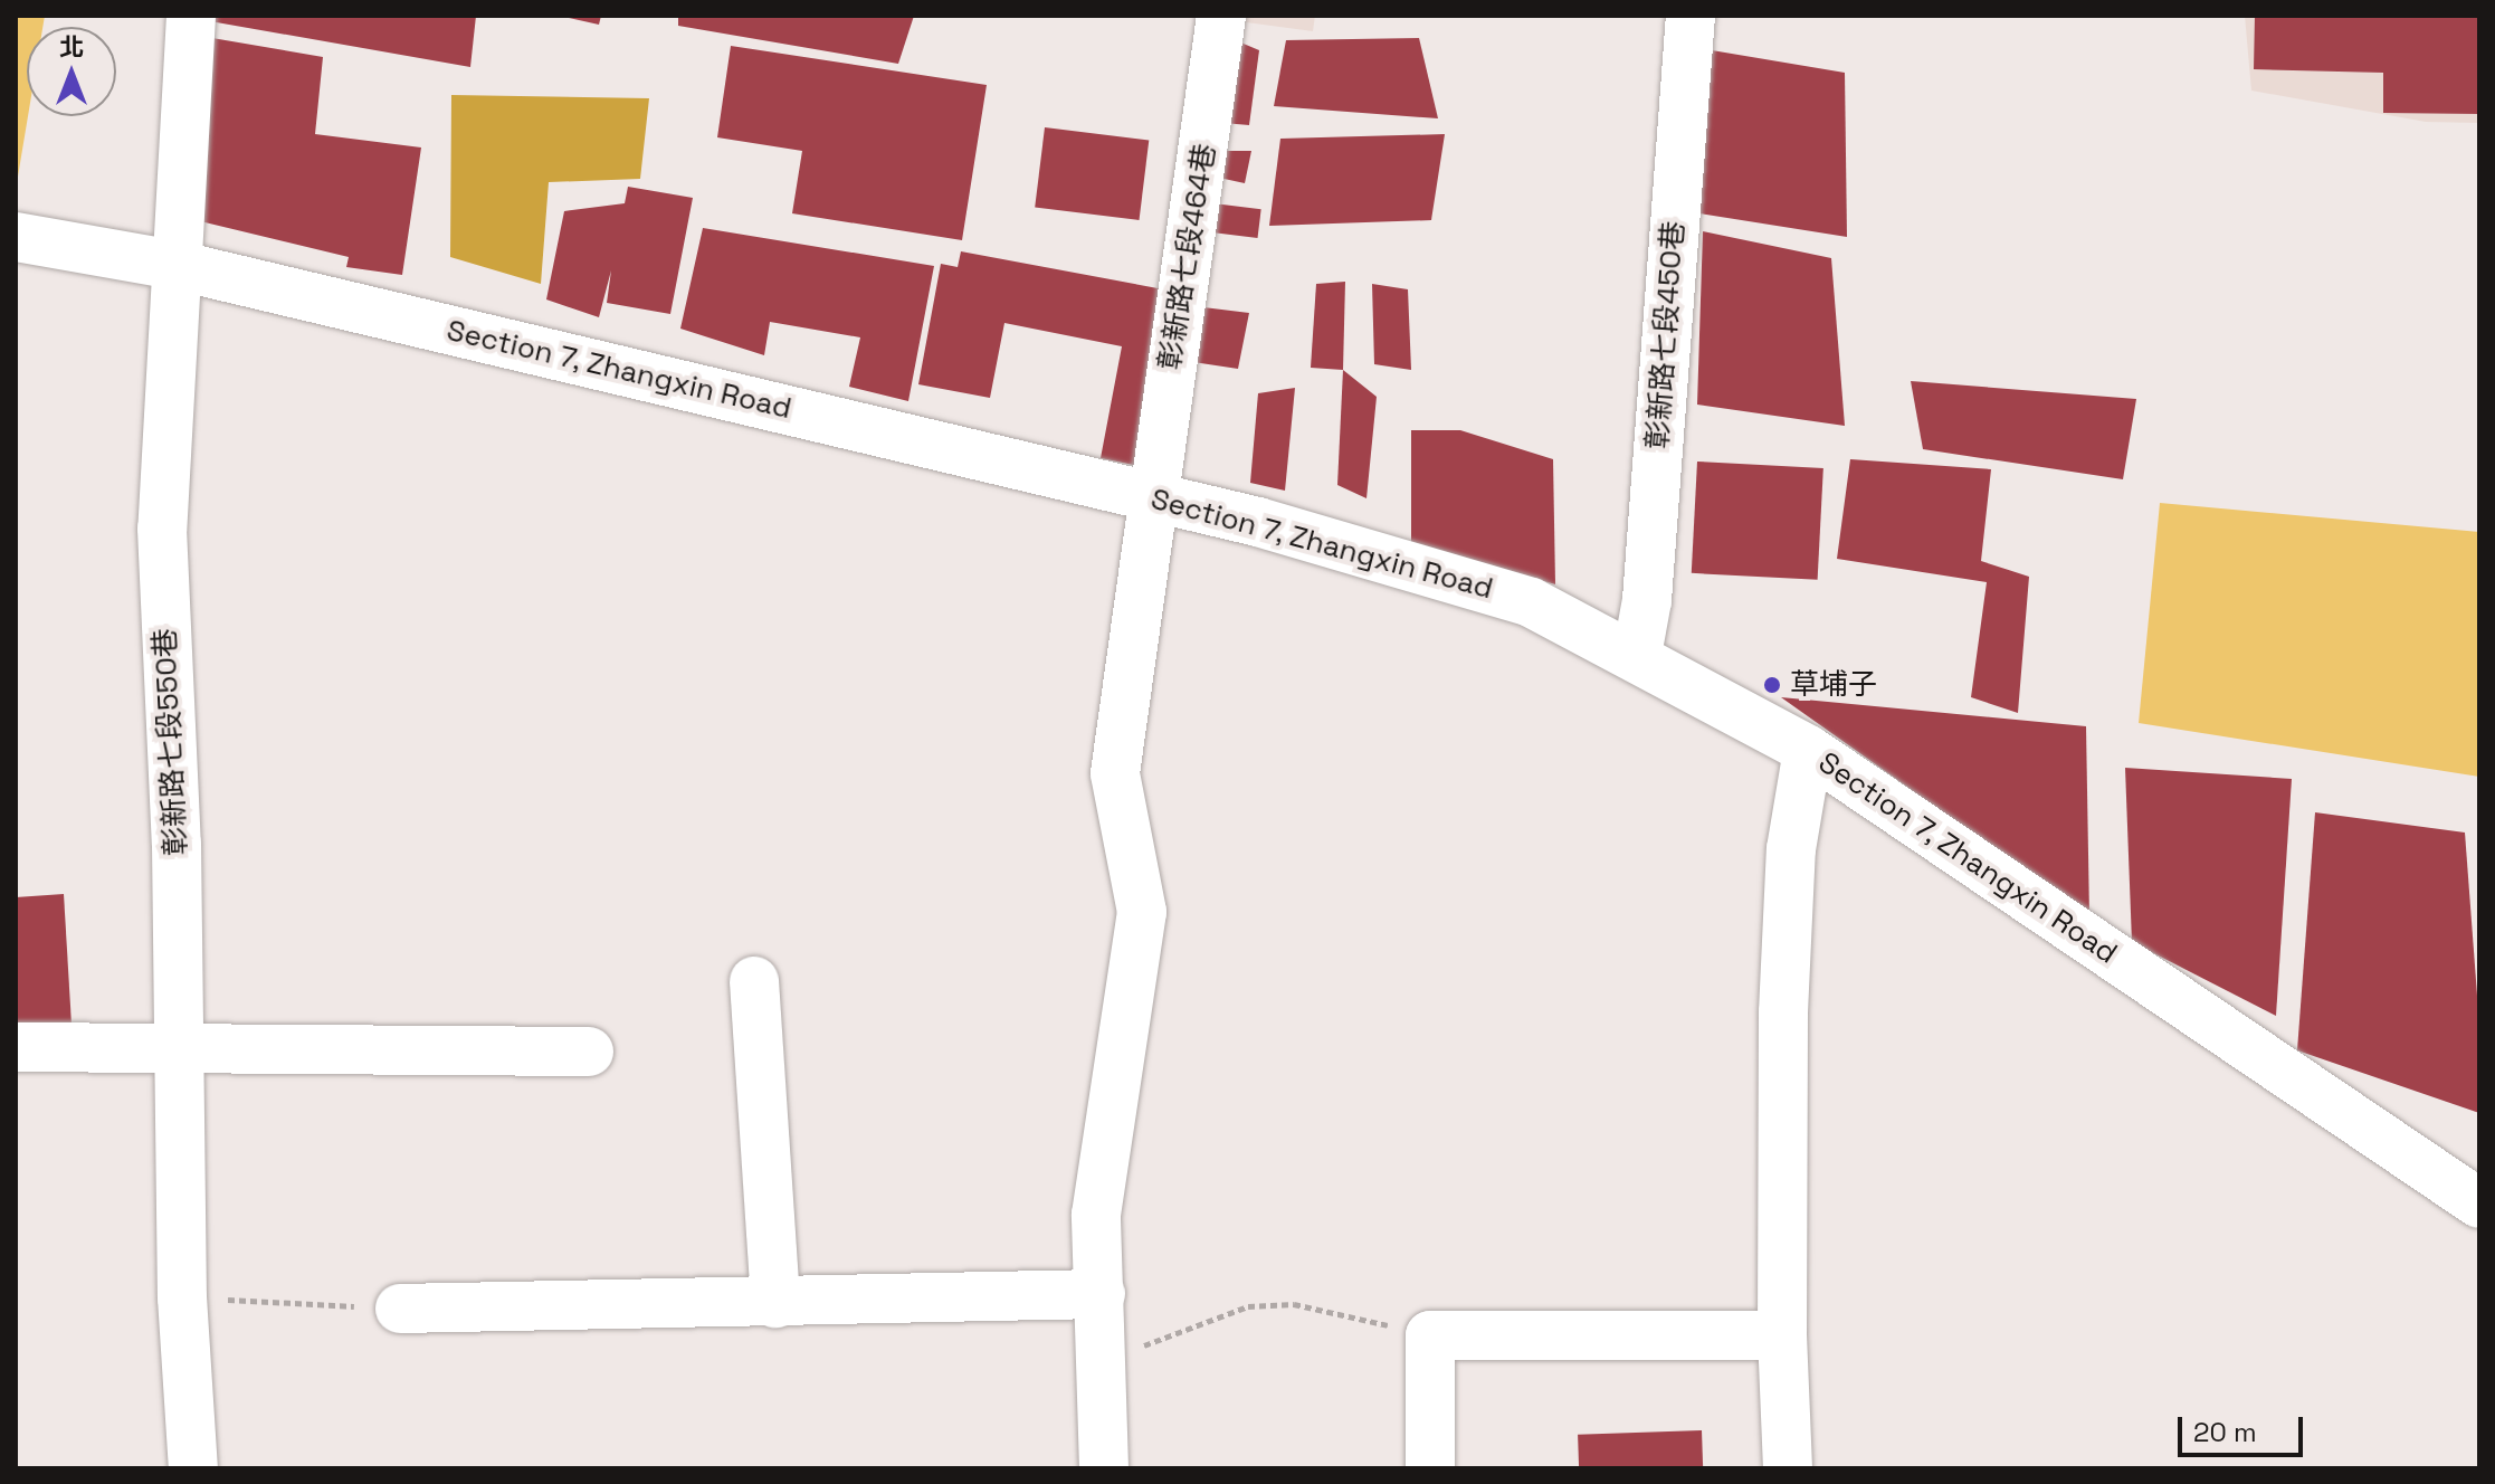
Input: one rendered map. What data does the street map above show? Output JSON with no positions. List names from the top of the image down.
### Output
{
  "streets": {
    "street": [
      "彰新路七段464巷",
      "彰新路七段450巷",
      "Section 7, Zhangxin Road",
      "彰新路七段550巷"
    ]
  },
  "crossings": [
    ["彰新路七段464巷", "Section 7, Zhangxin Road"],
    ["彰新路七段450巷", "Section 7, Zhangxin Road"],
    ["Section 7, Zhangxin Road", "彰新路七段550巷"]
  ],
  "places": ["草埔子"],
  "scale_bar": "20 m",
  "north": "top"
}
